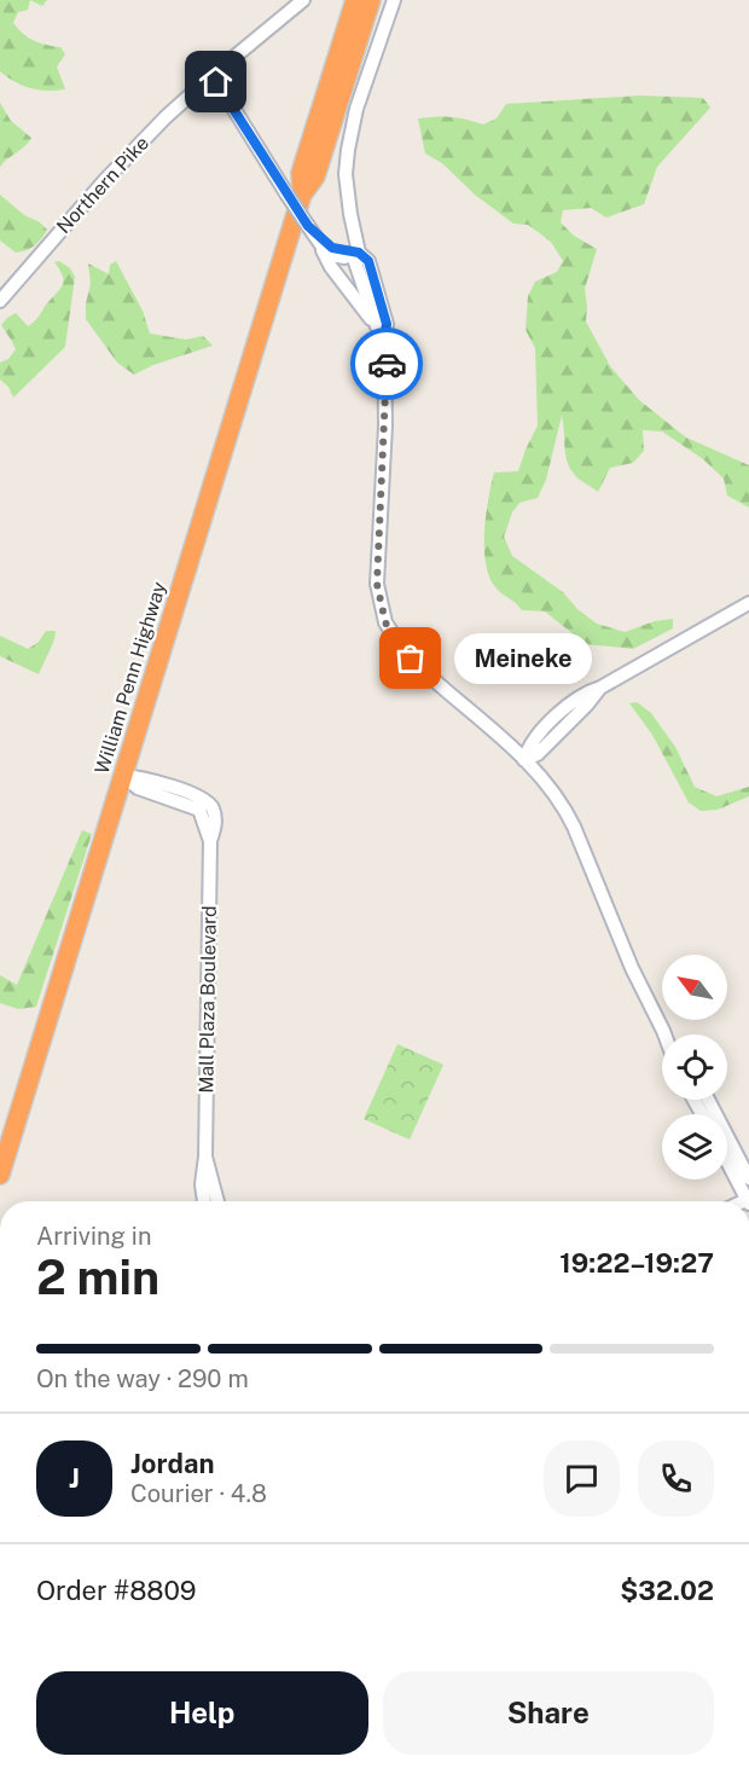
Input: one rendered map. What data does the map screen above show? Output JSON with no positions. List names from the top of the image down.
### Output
{
  "streets": {
    "highway": ["William Penn Highway"],
    "main road": ["Northern Pike", "Mall Plaza Boulevard"]
  },
  "crossings": [
    ["William Penn Highway", "Mall Plaza Boulevard"]
  ],
  "places": ["Meineke"],
  "north": "top left",
  "page": {
    "bubble": "Meineke",
    "heading": ["2 min", "Arriving in", "19:22–19:27"],
    "panel": [
      "Jordan",
      "Courier · 4.8",
      "Order #8809",
      "$32.02"
    ],
    "bar": "On the way · 290 m",
    "round": "J",
    "buttons": ["Help", "Share"]
  }
}
